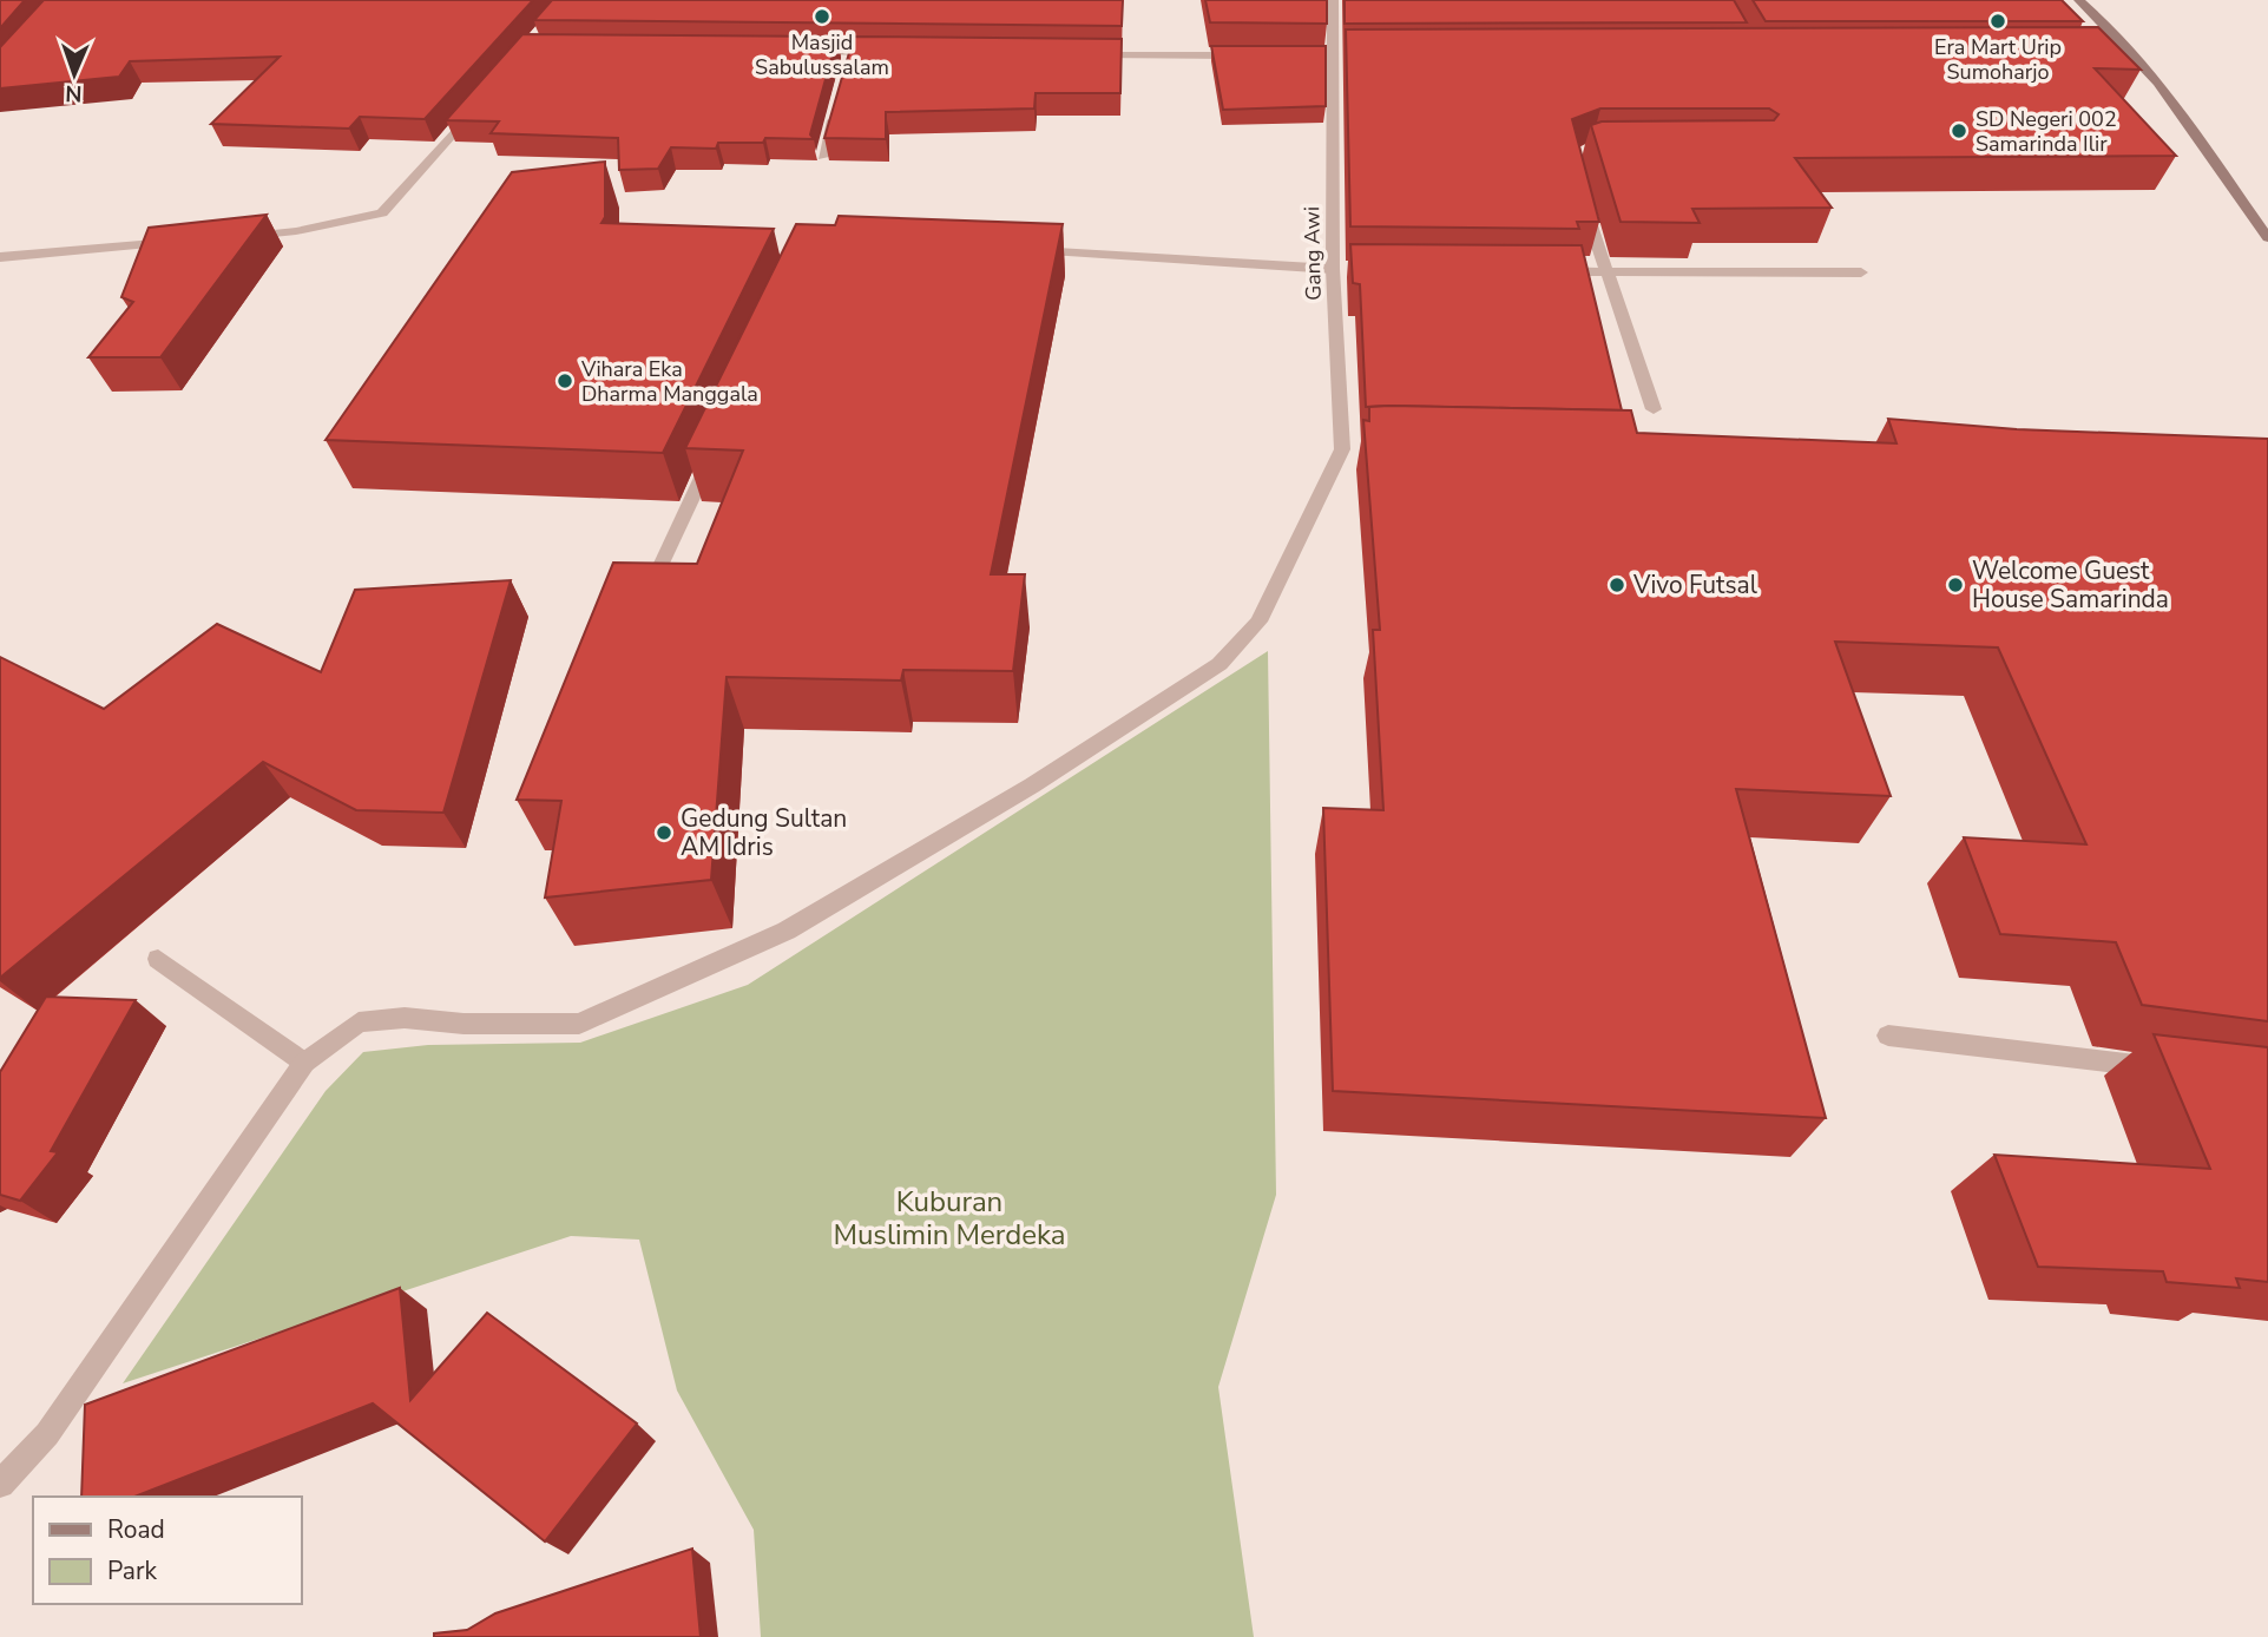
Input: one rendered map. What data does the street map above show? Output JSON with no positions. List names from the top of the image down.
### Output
{
  "streets": {
    "street": ["Gang Awi"]
  },
  "parks": ["Kuburan Muslimin Merdeka"],
  "places": [
    "Masjid Sabulussalam",
    "Era Mart Urip Sumoharjo",
    "SD Negeri 002 Samarinda Ilir",
    "Vihara Eka Dharma Manggala",
    "Vivo Futsal",
    "Welcome Guest House Samarinda",
    "Gedung Sultan AM Idris"
  ],
  "legend": ["Road", "Park"],
  "north": "bottom"
}
